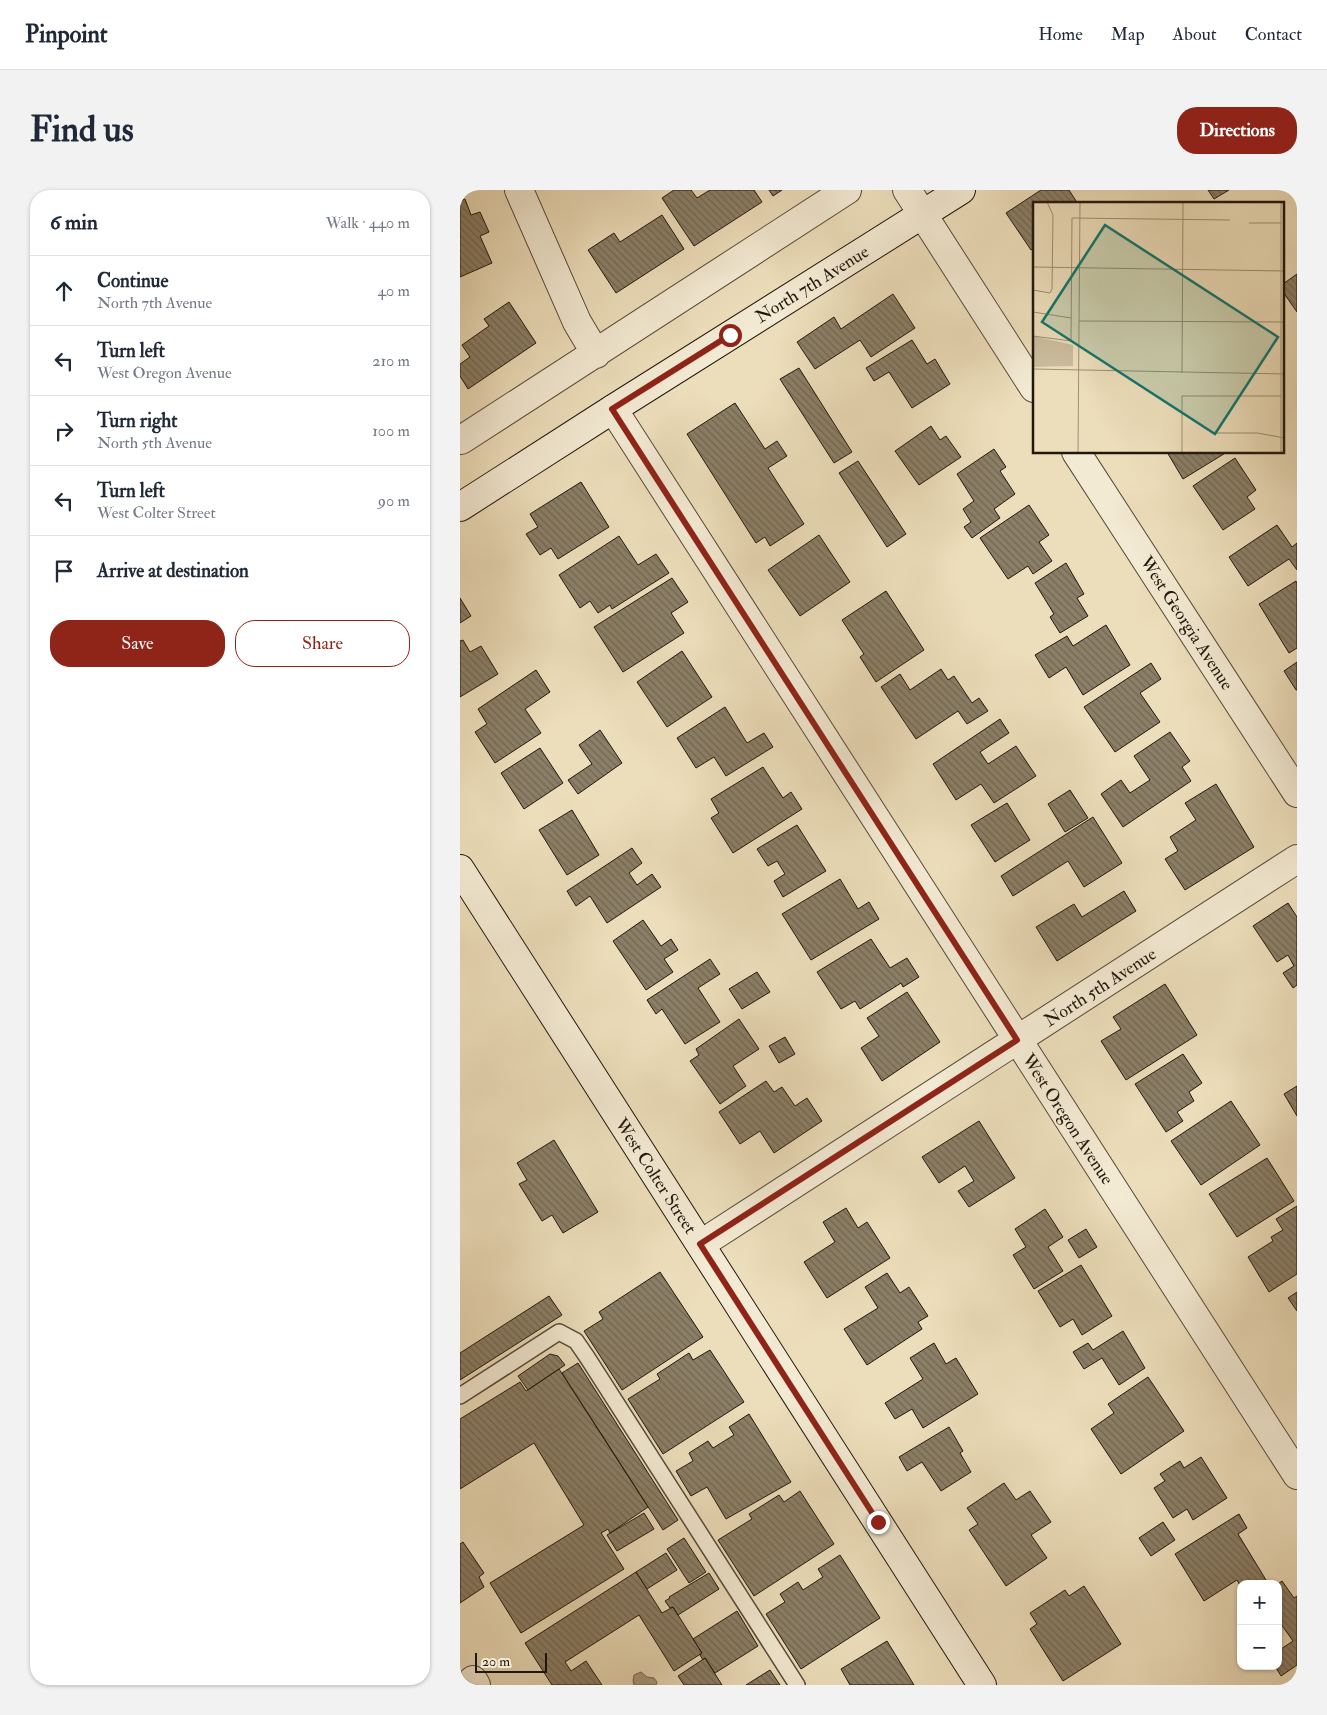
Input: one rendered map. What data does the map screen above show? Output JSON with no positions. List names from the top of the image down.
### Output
{
  "streets": {
    "street": [
      "North 7th Avenue",
      "West Georgia Avenue",
      "North 5th Avenue",
      "West Oregon Avenue",
      "West Colter Street"
    ]
  },
  "crossings": [
    ["North 7th Avenue", "West Oregon Avenue"],
    ["North 5th Avenue", "West Oregon Avenue"],
    ["North 5th Avenue", "West Colter Street"]
  ],
  "scale_bar": "20 m",
  "page": {
    "header": "Pinpoint",
    "nav": [
      "Home",
      "Map",
      "About",
      "Contact"
    ],
    "buttons": [
      "Directions",
      ["Save", "Share"]
    ],
    "title": "Find us",
    "heading": ["6 min", "Walk · 440 m"],
    "list": [
      ["Continue", "North 7th Avenue", "40 m"],
      ["Turn left", "West Oregon Avenue", "210 m"],
      ["Turn right", "North 5th Avenue", "100 m"],
      ["Turn left", "West Colter Street", "90 m"],
      "Arrive at destination"
    ],
    "map_buttons": ["+", "−"],
    "scale": "20 m"
  }
}
